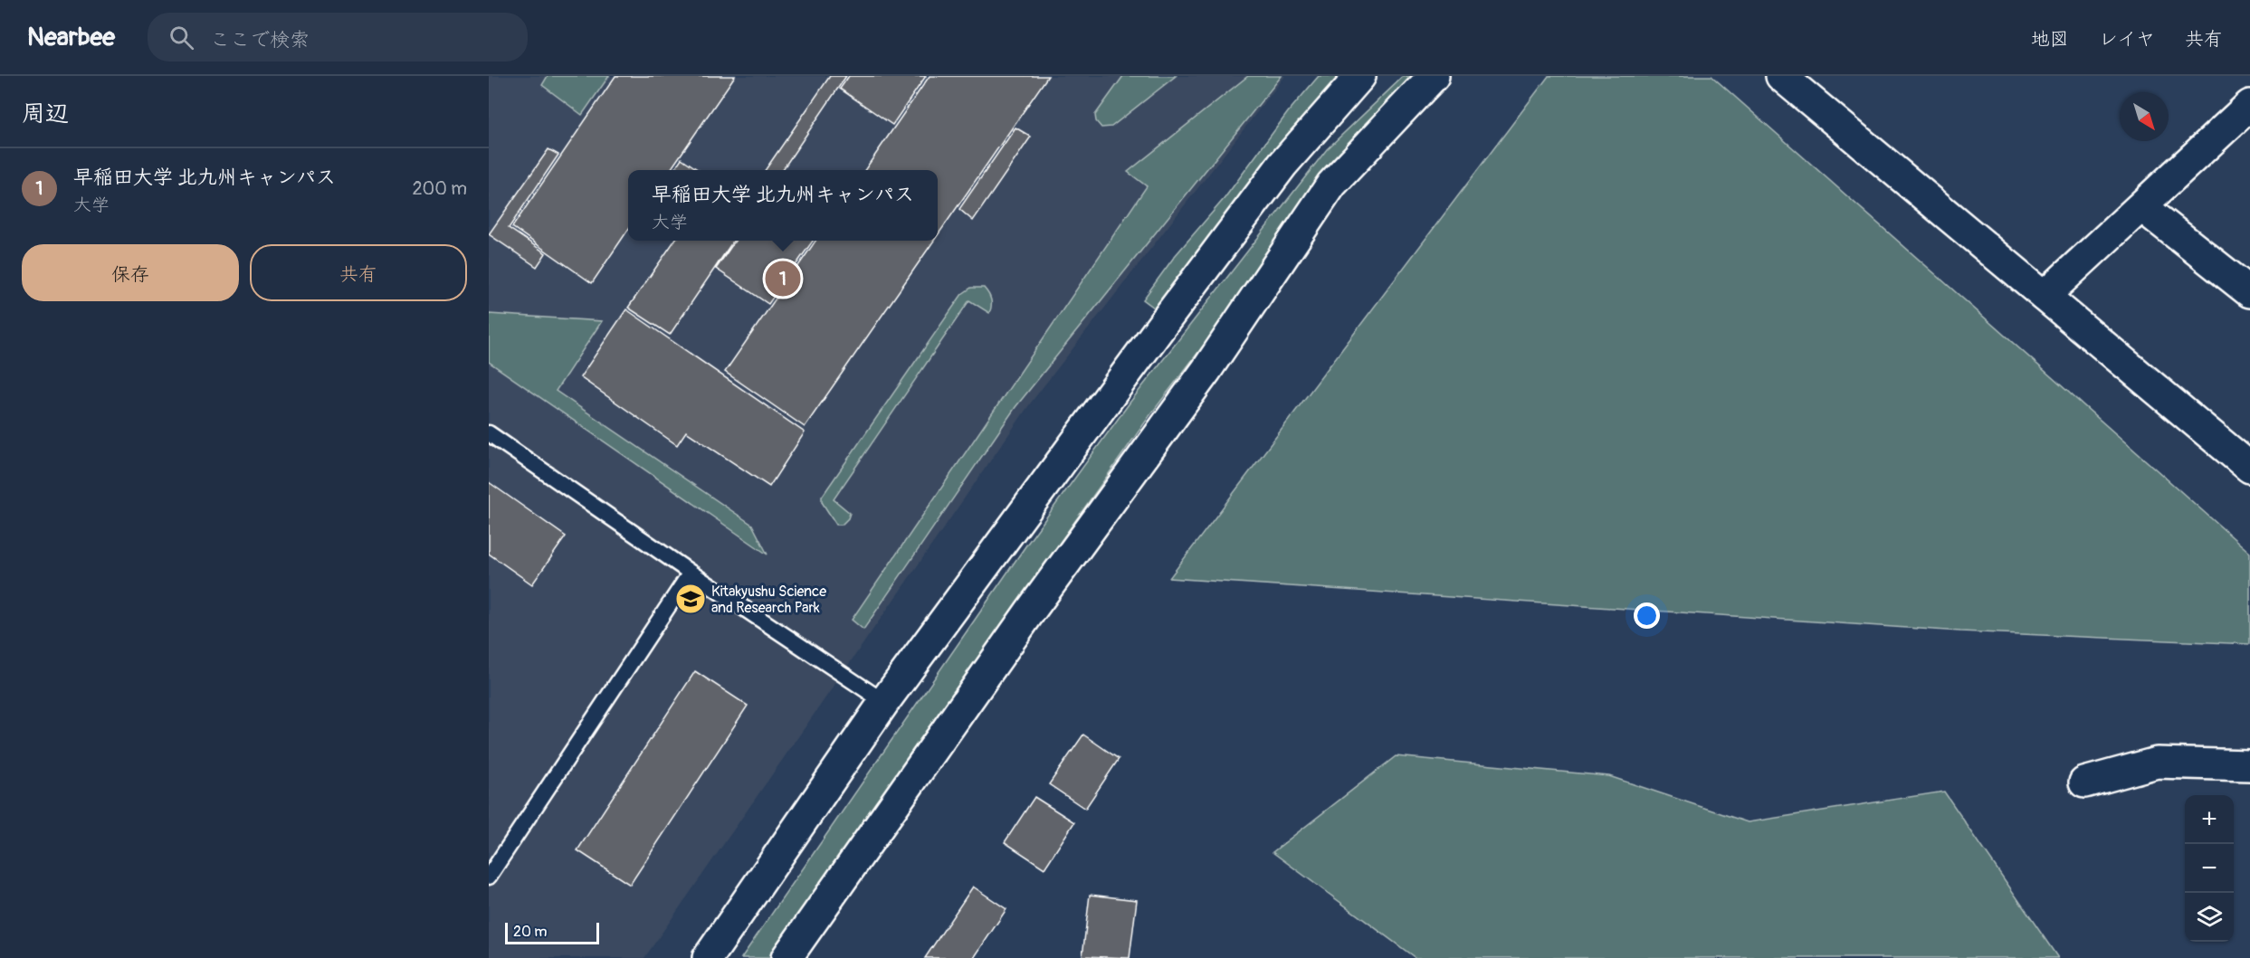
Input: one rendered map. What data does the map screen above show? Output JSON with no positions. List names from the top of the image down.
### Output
{
  "places": {
    "school or university": ["Kitakyushu Science and Research Park"]
  },
  "scale_bar": "20 m",
  "north": "bottom right",
  "page": {
    "header": "Nearbee",
    "search": "ここで検索",
    "nav": ["地図", "レイヤ", "共有"],
    "heading": "周辺",
    "list": [
      {
        "mark": "1",
        "name": "早稲田大学 北九州キャンパス",
        "note": "大学",
        "value": "200 m"
      }
    ],
    "popup": ["早稲田大学 北九州キャンパス", "大学"],
    "buttons": ["保存", "共有"],
    "pins": "1",
    "map_buttons": ["+", "−"],
    "scale": "20 m"
  }
}
